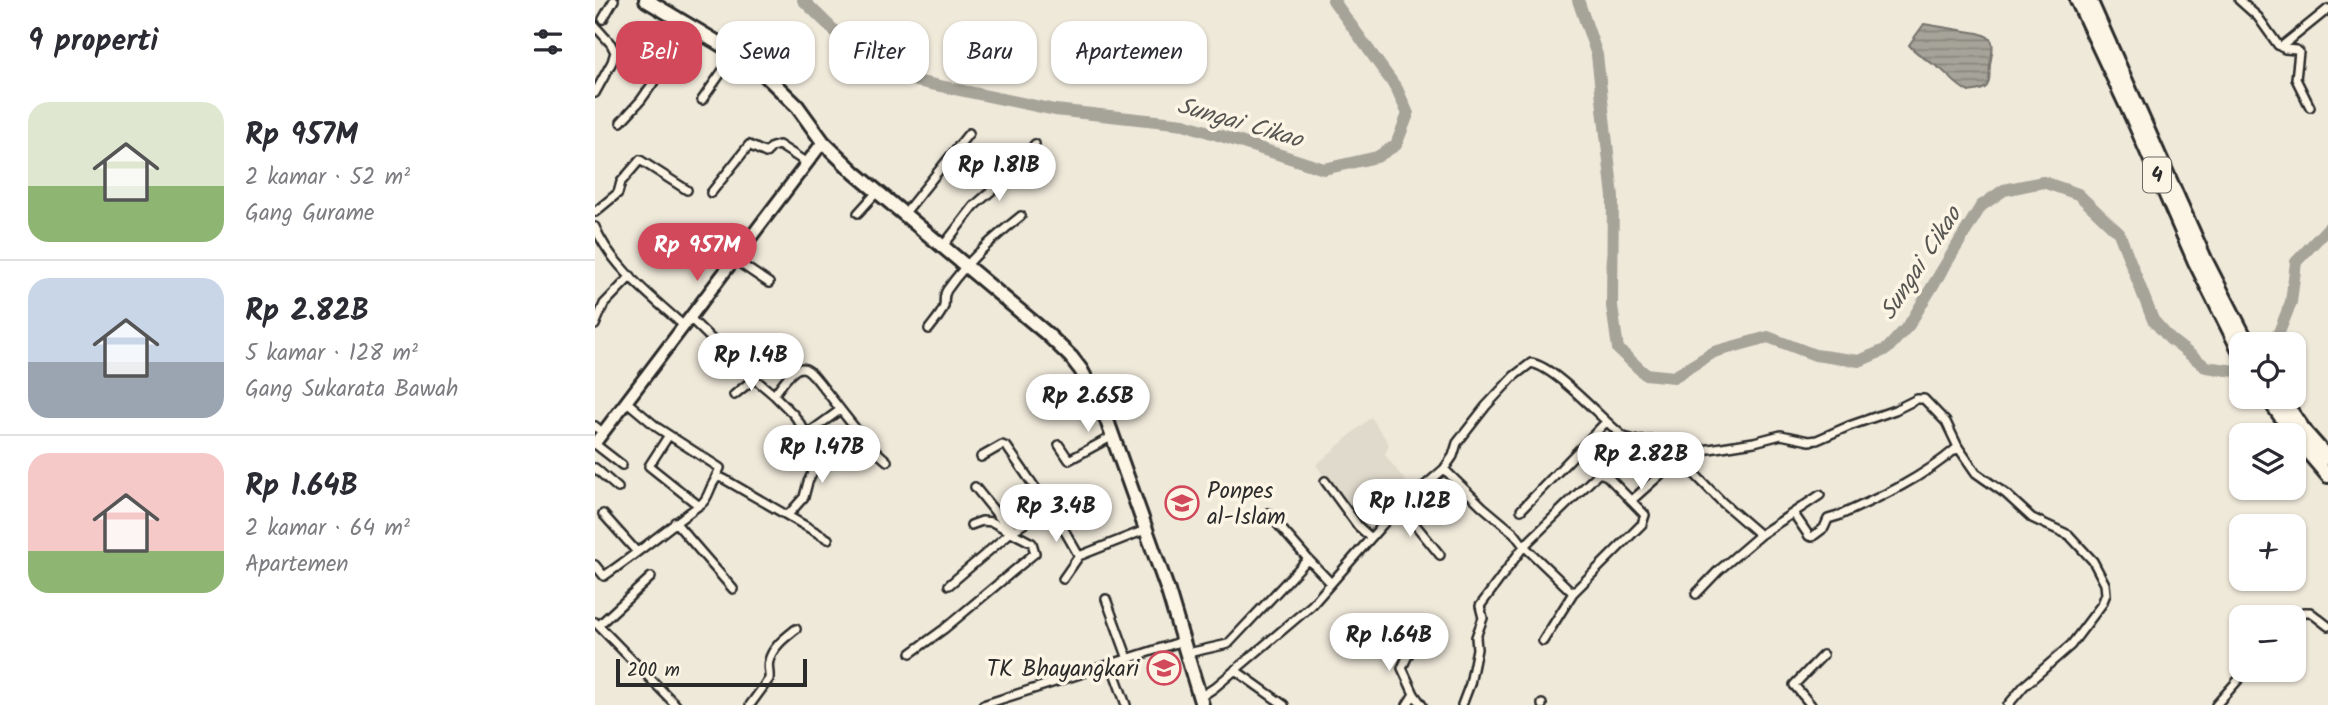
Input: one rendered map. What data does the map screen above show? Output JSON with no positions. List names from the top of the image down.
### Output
{
  "streets": {
    "highway": ["4"]
  },
  "water": ["Sungai Cikao"],
  "places": {
    "school or university": ["Ponpes al-Islam", "TK Bhayangkari"]
  },
  "scale_bar": "200 m",
  "page": {
    "heading": "9 properti",
    "chip": [
      "Beli",
      "Sewa",
      "Filter",
      "Baru",
      "Apartemen"
    ],
    "list": [
      {
        "name": "Rp 957M",
        "note": "2 kamar · 52 m² · Gang Gurame"
      },
      {
        "name": "Rp 2.82B",
        "note": "5 kamar · 128 m² · Gang Sukarata Bawah"
      },
      {
        "name": "Rp 1.64B",
        "note": "2 kamar · 64 m² · Apartemen"
      }
    ],
    "price": [
      "Rp 1.81B",
      "Rp 957M",
      "Rp 1.4B",
      "Rp 2.65B",
      "Rp 1.47B",
      "Rp 2.82B",
      "Rp 1.12B",
      "Rp 3.4B",
      "Rp 1.64B"
    ],
    "map_buttons": ["+", "−"],
    "scale": "200 m"
  }
}
